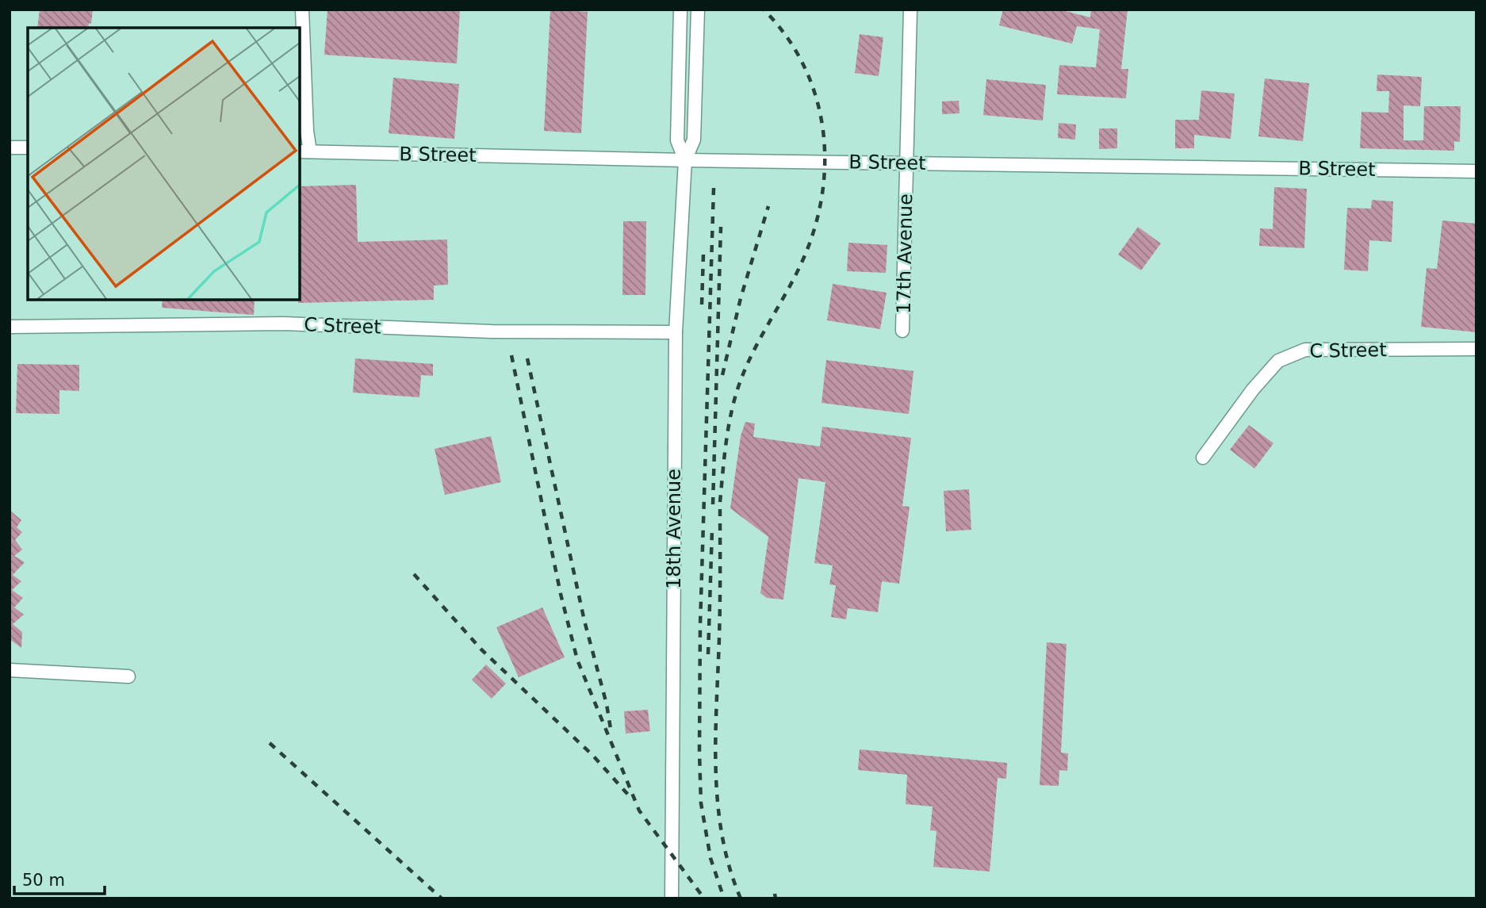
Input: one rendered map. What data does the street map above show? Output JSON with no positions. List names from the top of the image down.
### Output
{
  "streets": {
    "street": [
      "B Street",
      "17th Avenue",
      "C Street",
      "18th Avenue"
    ]
  },
  "crossings": [
    ["B Street", "17th Avenue"],
    ["B Street", "18th Avenue"],
    ["C Street", "18th Avenue"]
  ],
  "scale_bar": "50 m"
}
